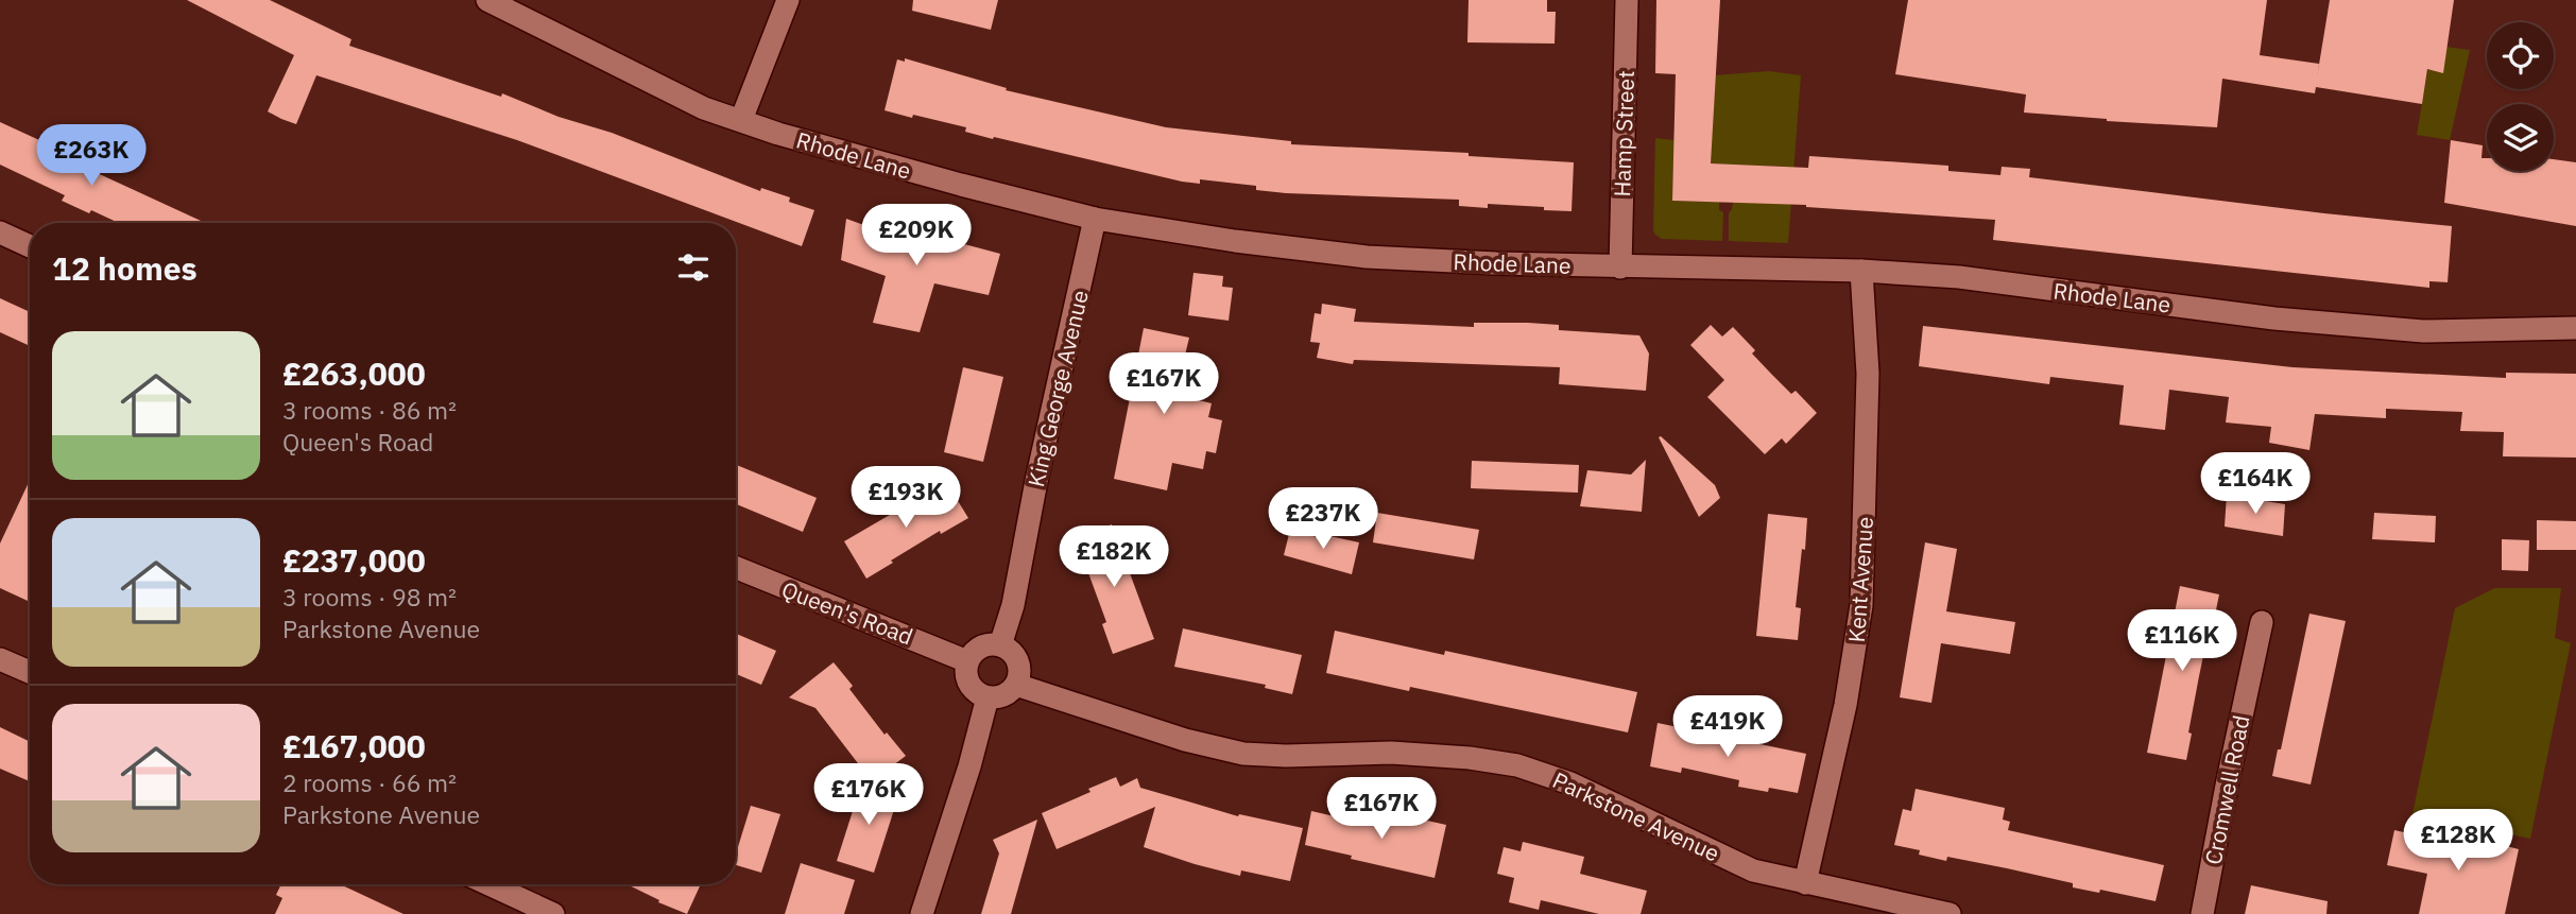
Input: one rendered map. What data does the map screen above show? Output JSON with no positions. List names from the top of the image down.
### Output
{
  "streets": {
    "street": [
      "Hamp Street",
      "Rhode Lane",
      "King George Avenue",
      "Kent Avenue",
      "Queen's Road",
      "Cromwell Road",
      "Parkstone Avenue"
    ]
  },
  "crossings": [
    ["Hamp Street", "Rhode Lane"],
    ["Rhode Lane", "King George Avenue"],
    ["Rhode Lane", "Kent Avenue"],
    ["King George Avenue", "Queen's Road"],
    ["King George Avenue", "Parkstone Avenue"],
    ["Kent Avenue", "Parkstone Avenue"],
    ["Queen's Road", "Parkstone Avenue"]
  ],
  "page": {
    "price": [
      "£263K",
      "£209K",
      "£167K",
      "£164K",
      "£193K",
      "£237K",
      "£182K",
      "£116K",
      "£419K",
      "£176K",
      "£167K",
      "£128K"
    ],
    "heading": "12 homes",
    "list": [
      {
        "name": "£263,000",
        "note": "3 rooms · 86 m² · Queen's Road"
      },
      {
        "name": "£237,000",
        "note": "3 rooms · 98 m² · Parkstone Avenue"
      },
      {
        "name": "£167,000",
        "note": "2 rooms · 66 m² · Parkstone Avenue"
      }
    ]
  }
}
